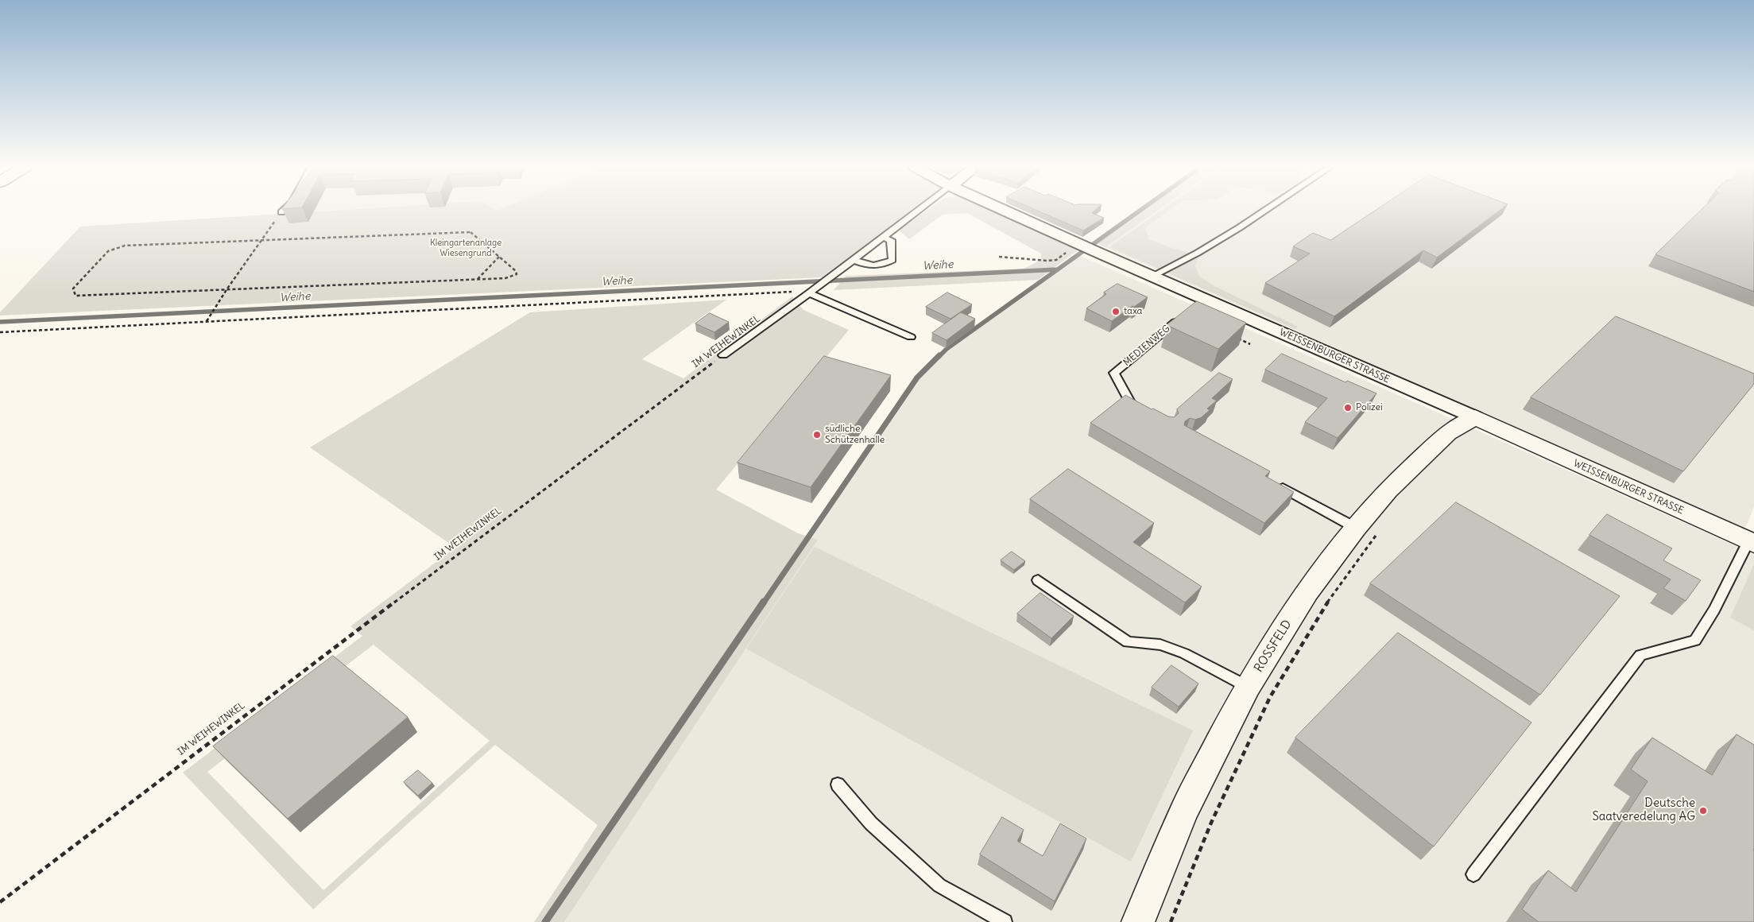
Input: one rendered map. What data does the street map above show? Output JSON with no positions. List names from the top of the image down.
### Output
{
  "streets": {
    "main road": ["WEISSENBURGER STRASSE", "ROSSFELD"],
    "lane": ["IM WEIHEWINKEL", "MEDIENWEG"]
  },
  "crossings": [
    ["WEISSENBURGER STRASSE", "ROSSFELD"]
  ],
  "water": ["Weihe"],
  "parks": ["Kleingartenanlage Wiesengrund"],
  "places": [
    "taxa",
    "Polizei",
    "südliche Schützenhalle",
    "Deutsche Saatveredelung AG"
  ]
}
